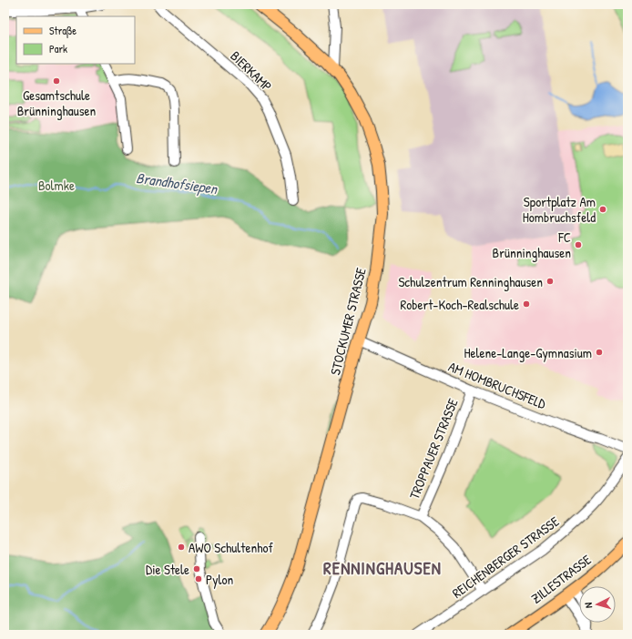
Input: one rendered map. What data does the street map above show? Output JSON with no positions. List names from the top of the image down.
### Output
{
  "streets": {
    "main road": ["STOCKUMER STRASSE", "ZILLESTRASSE"],
    "street": [
      "BIERKAMP",
      "AM HOMBRUCHSFELD",
      "TROPPAUER STRASSE",
      "REICHENBERGER STRASSE"
    ]
  },
  "crossings": [
    ["STOCKUMER STRASSE", "AM HOMBRUCHSFELD"],
    ["AM HOMBRUCHSFELD", "TROPPAUER STRASSE"]
  ],
  "districts": ["RENNINGHAUSEN"],
  "water": ["Brandhofsiepen"],
  "parks": ["Bolmke"],
  "places": [
    "Gesamtschule Brünninghausen",
    "Sportplatz Am Hombruchsfeld",
    "FC Brünninghausen",
    "Schulzentrum Renninghausen",
    "Robert-Koch-Realschule",
    "Helene-Lange-Gymnasium",
    "AWO Schultenhof",
    "Die Stele",
    "Pylon"
  ],
  "legend": ["Straße", "Park"],
  "north": "left"
}
